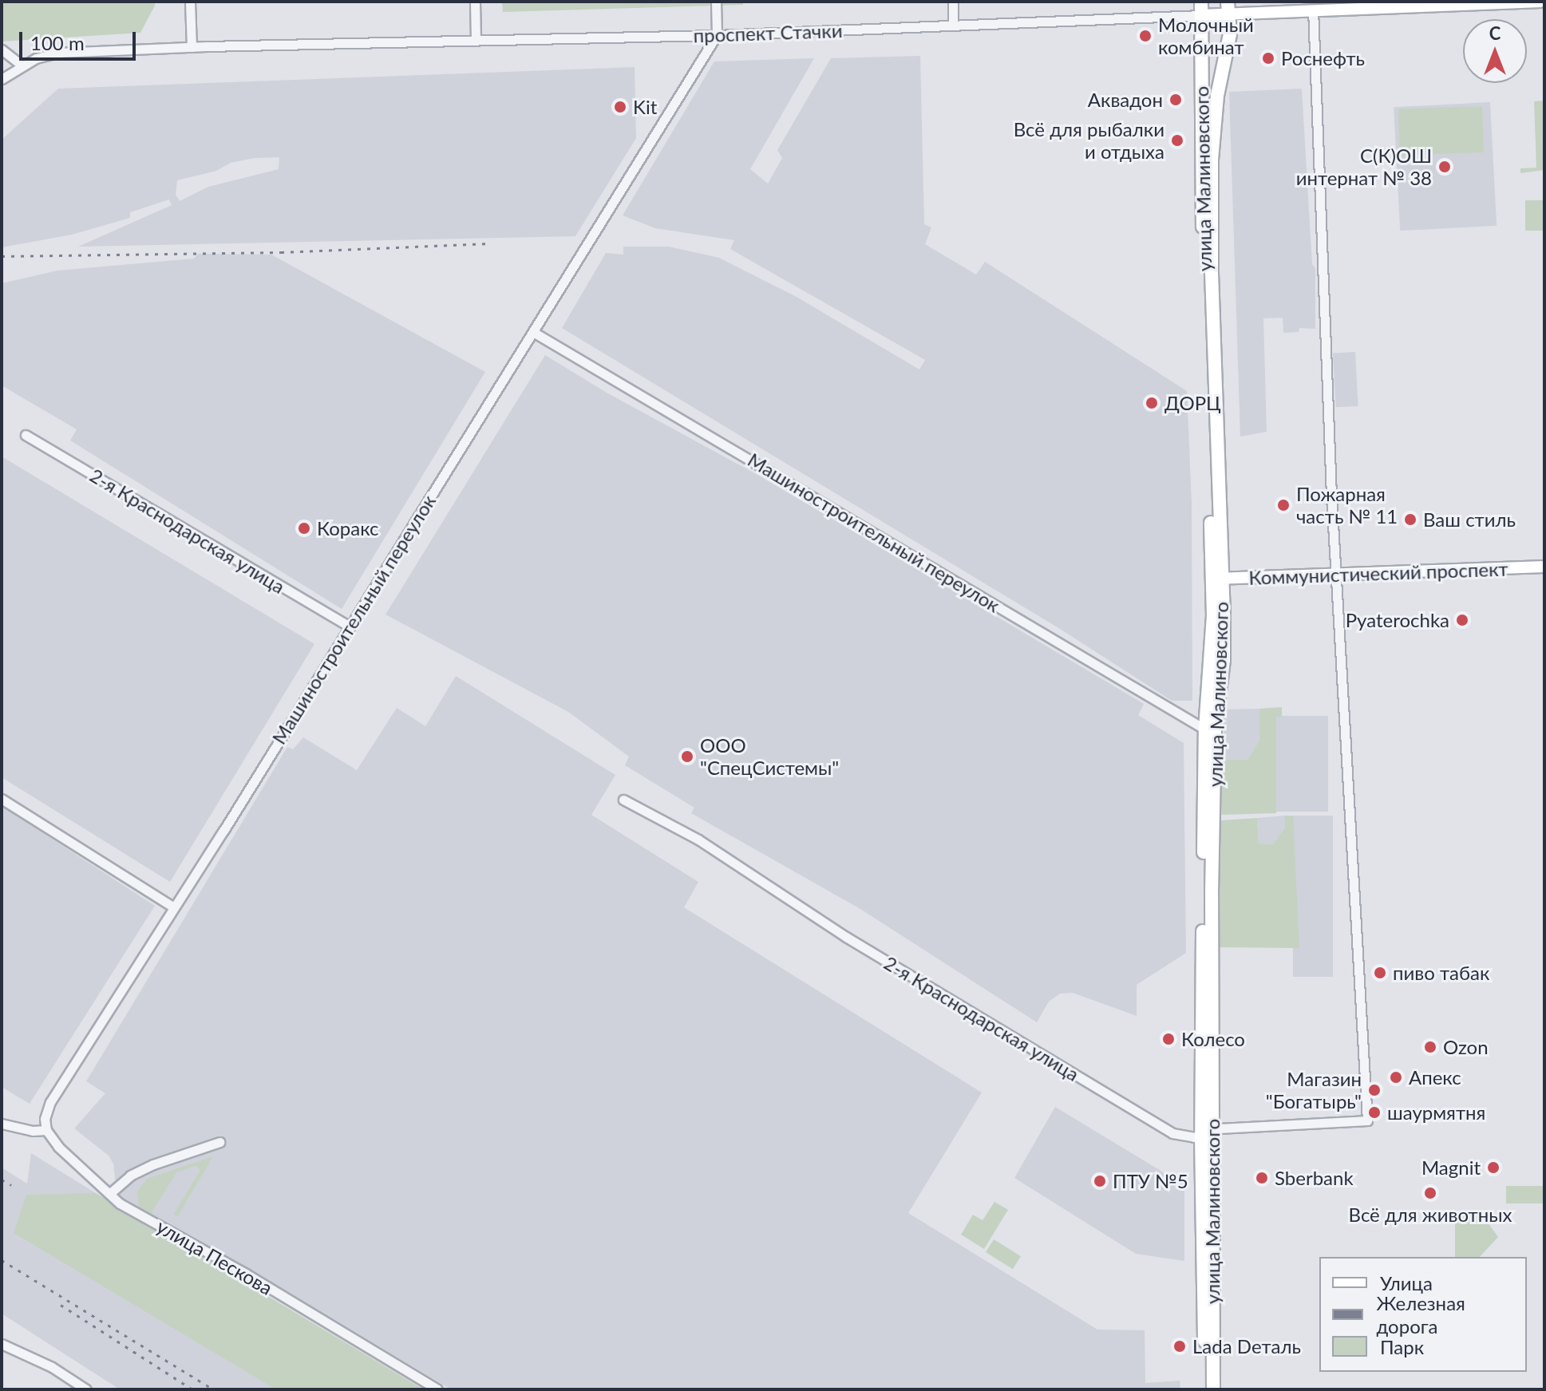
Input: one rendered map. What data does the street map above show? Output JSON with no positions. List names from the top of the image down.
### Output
{
  "streets": {
    "highway": ["улица Малиновского"],
    "main road": ["проспект Стачки", "Коммунистический проспект"],
    "street": ["2-я Краснодарская улица", "Машиностроительный переулок", "улица Пескова"]
  },
  "crossings": [
    ["проспект Стачки", "улица Малиновского"],
    ["проспект Стачки", "Машиностроительный переулок"],
    ["улица Малиновского", "2-я Краснодарская улица"],
    ["улица Малиновского", "Машиностроительный переулок"],
    ["улица Малиновского", "Коммунистический проспект"],
    ["2-я Краснодарская улица", "Машиностроительный переулок"],
    ["2-я Краснодарская улица", "Коммунистический проспект"],
    ["Машиностроительный переулок", "улица Пескова"]
  ],
  "places": [
    "Молочный комбинат",
    "Роснефть",
    "Аквадон",
    "Kit",
    "Всё для рыбалки и отдыха",
    "С(К)ОШ интернат № 38",
    "ДОРЦ",
    "Пожарная часть № 11",
    "Ваш стиль",
    "Коракс",
    "Pyaterochka",
    "ООО \"СпецСистемы\"",
    "пиво табак",
    "Колесо",
    "Ozon",
    "Апекс",
    "Магазин \"Богатырь\"",
    "шаурмятня",
    "Magnit",
    "Sberbank",
    "ПТУ №5",
    "Всё для животных",
    "Lada Dеталь"
  ],
  "legend": ["Улица", "Железная дорога", "Парк"],
  "scale_bar": "100 m",
  "north": "top"
}
